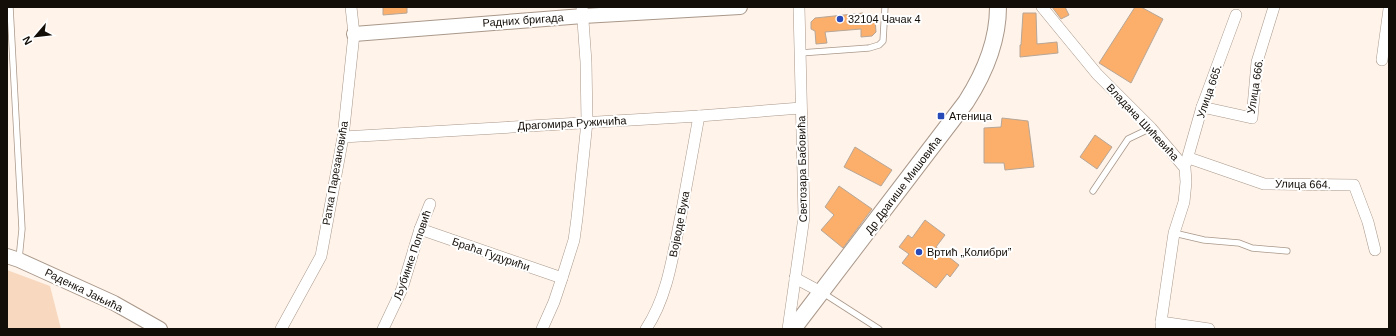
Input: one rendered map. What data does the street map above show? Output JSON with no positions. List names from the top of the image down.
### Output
{
  "streets": {
    "main road": ["Др Драгише Мишовића"],
    "street": [
      "Радних бригада",
      "Улица 666.",
      "Улица 665.",
      "Владана Шићевића",
      "Драгомира Ружичића",
      "Светозара Бабовића",
      "Ратка Парезановића",
      "Улица 664.",
      "Војводе Вука",
      "Браћа Гудурићи",
      "Љубинке Поповић",
      "Раденка Јањића"
    ]
  },
  "crossings": [
    ["Радних бригада", "Ратка Парезановића"],
    ["Улица 666.", "Улица 665."],
    ["Улица 665.", "Владана Шићевића"],
    ["Улица 665.", "Улица 664."],
    ["Владана Шићевића", "Улица 664."],
    ["Драгомира Ружичића", "Светозара Бабовића"],
    ["Драгомира Ружичића", "Ратка Парезановића"],
    ["Драгомира Ружичића", "Војводе Вука"],
    ["Браћа Гудурићи", "Љубинке Поповић"]
  ],
  "places": {
    "other": ["32104 Чачак 4", "Вртић „Колибри”"],
    "transit": ["Атеница"]
  },
  "north": "bottom left"
}
